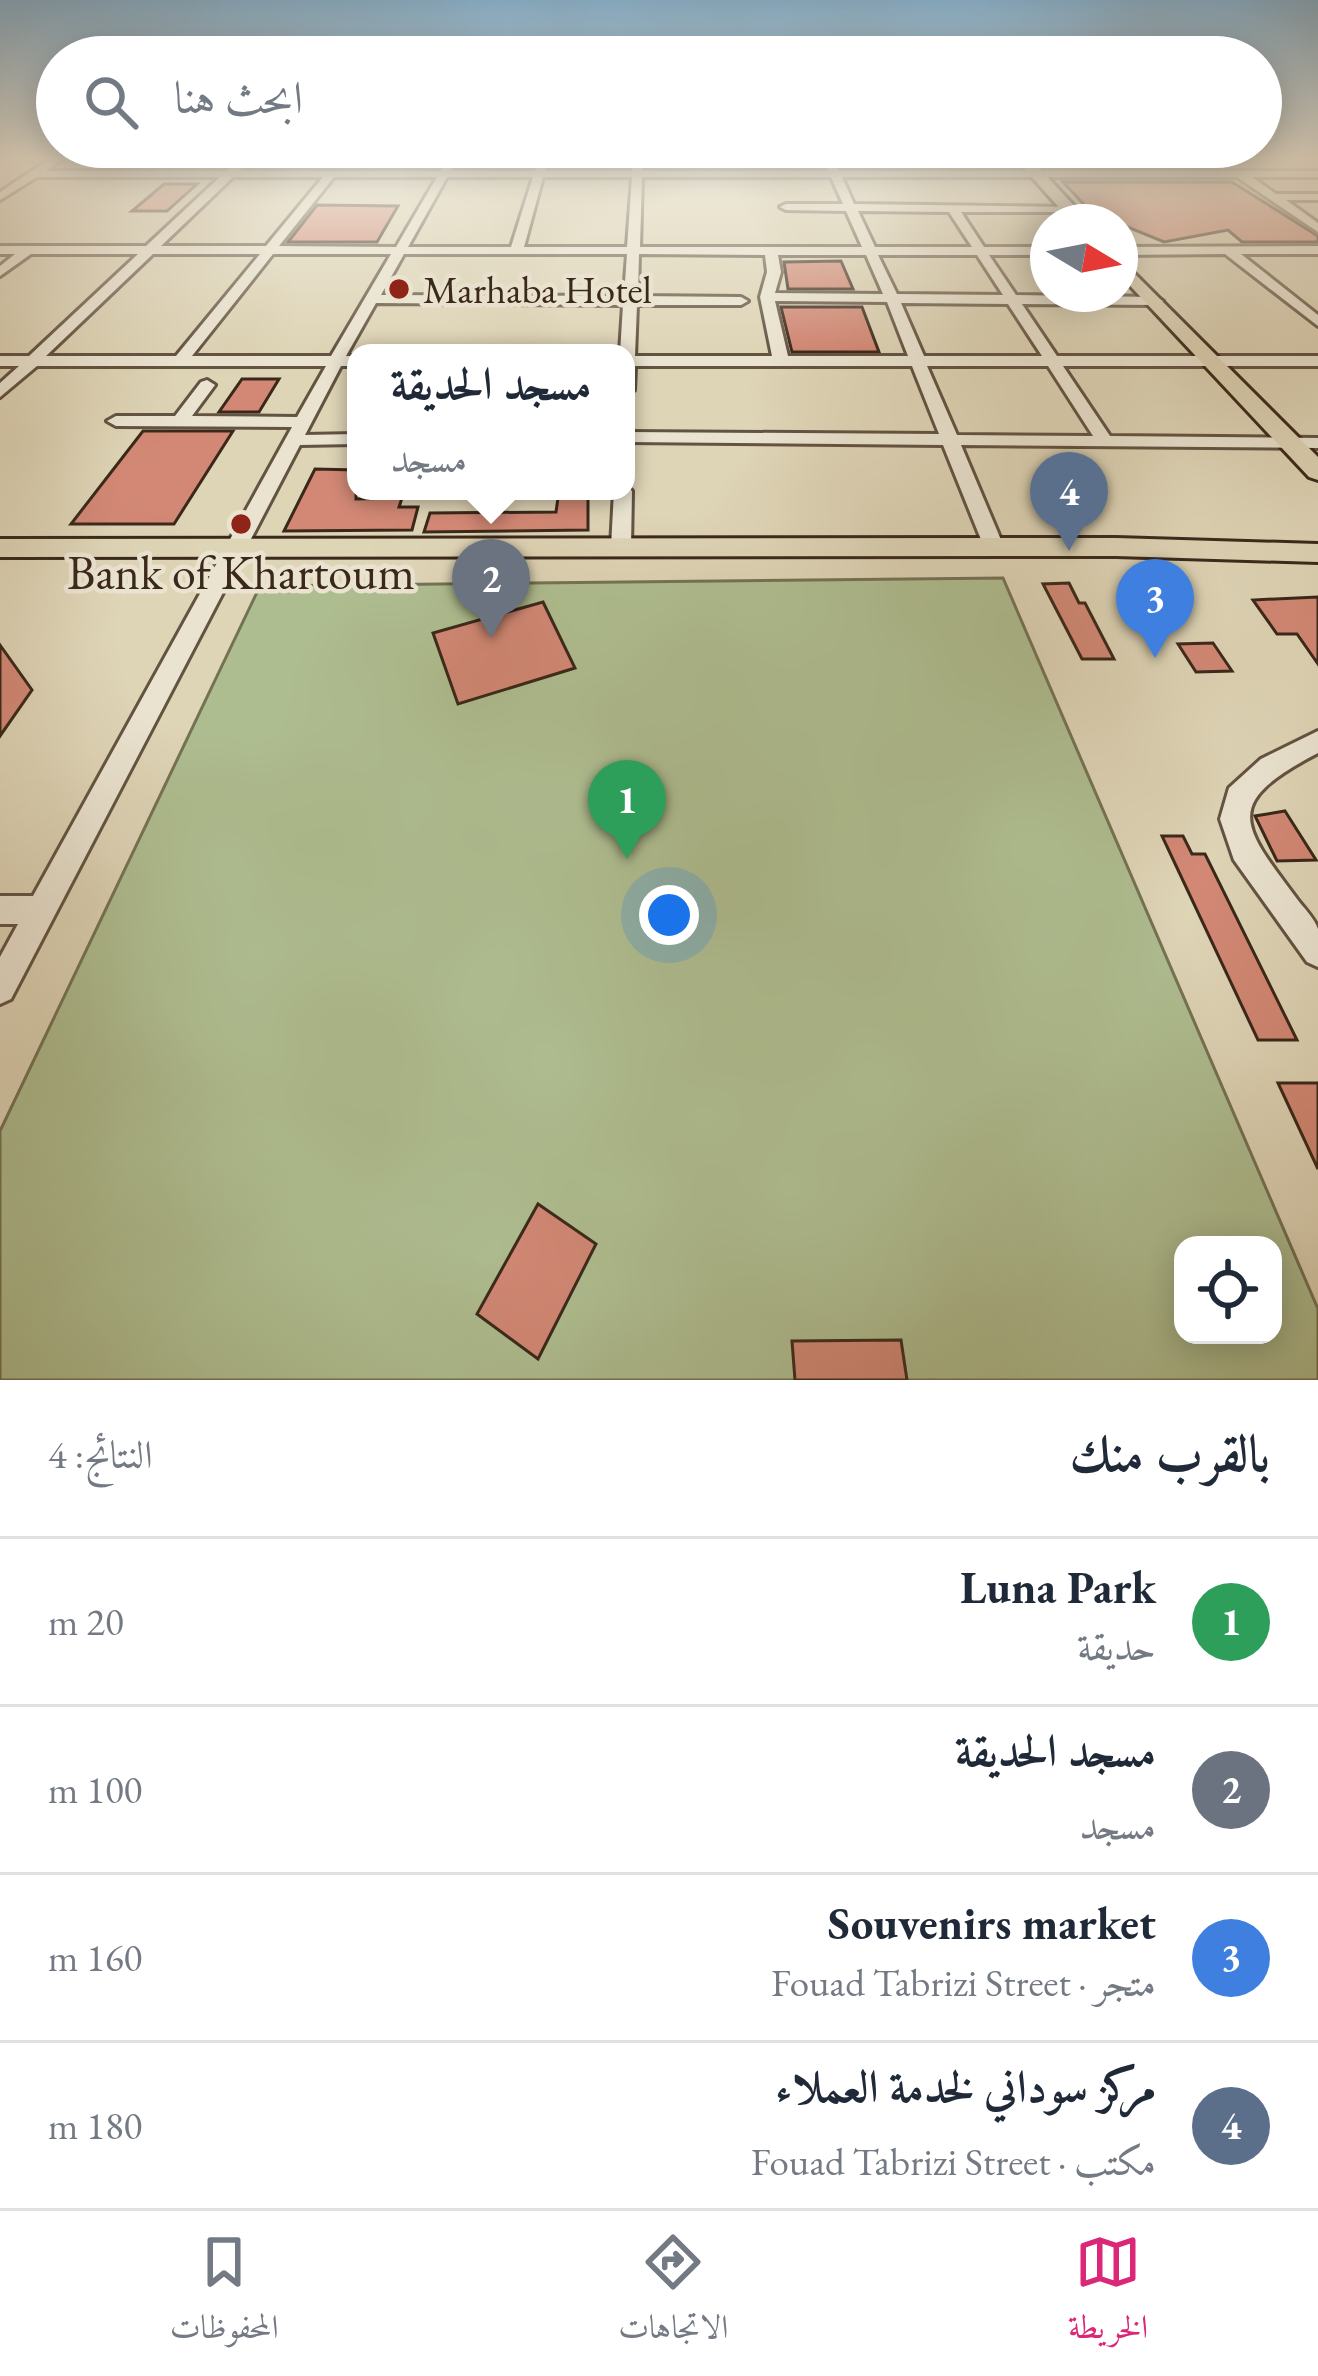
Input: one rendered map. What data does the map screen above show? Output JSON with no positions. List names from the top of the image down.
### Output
{
  "places": ["Marhaba Hotel", "Bank of Khartoum"],
  "north": "right",
  "page": {
    "search": "ابحث هنا",
    "popup": ["مسجد الحديقة", "مسجد"],
    "pins": [
      "4",
      "2",
      "3",
      "1"
    ],
    "heading": ["بالقرب منك", "النتائج: 4"],
    "list": [
      {
        "mark": "1",
        "name": "Luna Park",
        "note": "حديقة",
        "value": "20 m"
      },
      {
        "mark": "2",
        "name": "مسجد الحديقة",
        "note": "مسجد",
        "value": "100 m"
      },
      {
        "mark": "3",
        "name": "Souvenirs market",
        "note": "متجر · Fouad Tabrizi Street",
        "value": "160 m"
      },
      {
        "mark": "4",
        "name": "مركز سوداني لخدمة العملاء",
        "note": "مكتب · Fouad Tabrizi Street",
        "value": "180 m"
      }
    ],
    "nav": ["الخريطة", "الاتجاهات", "المحفوظات"]
  }
}
